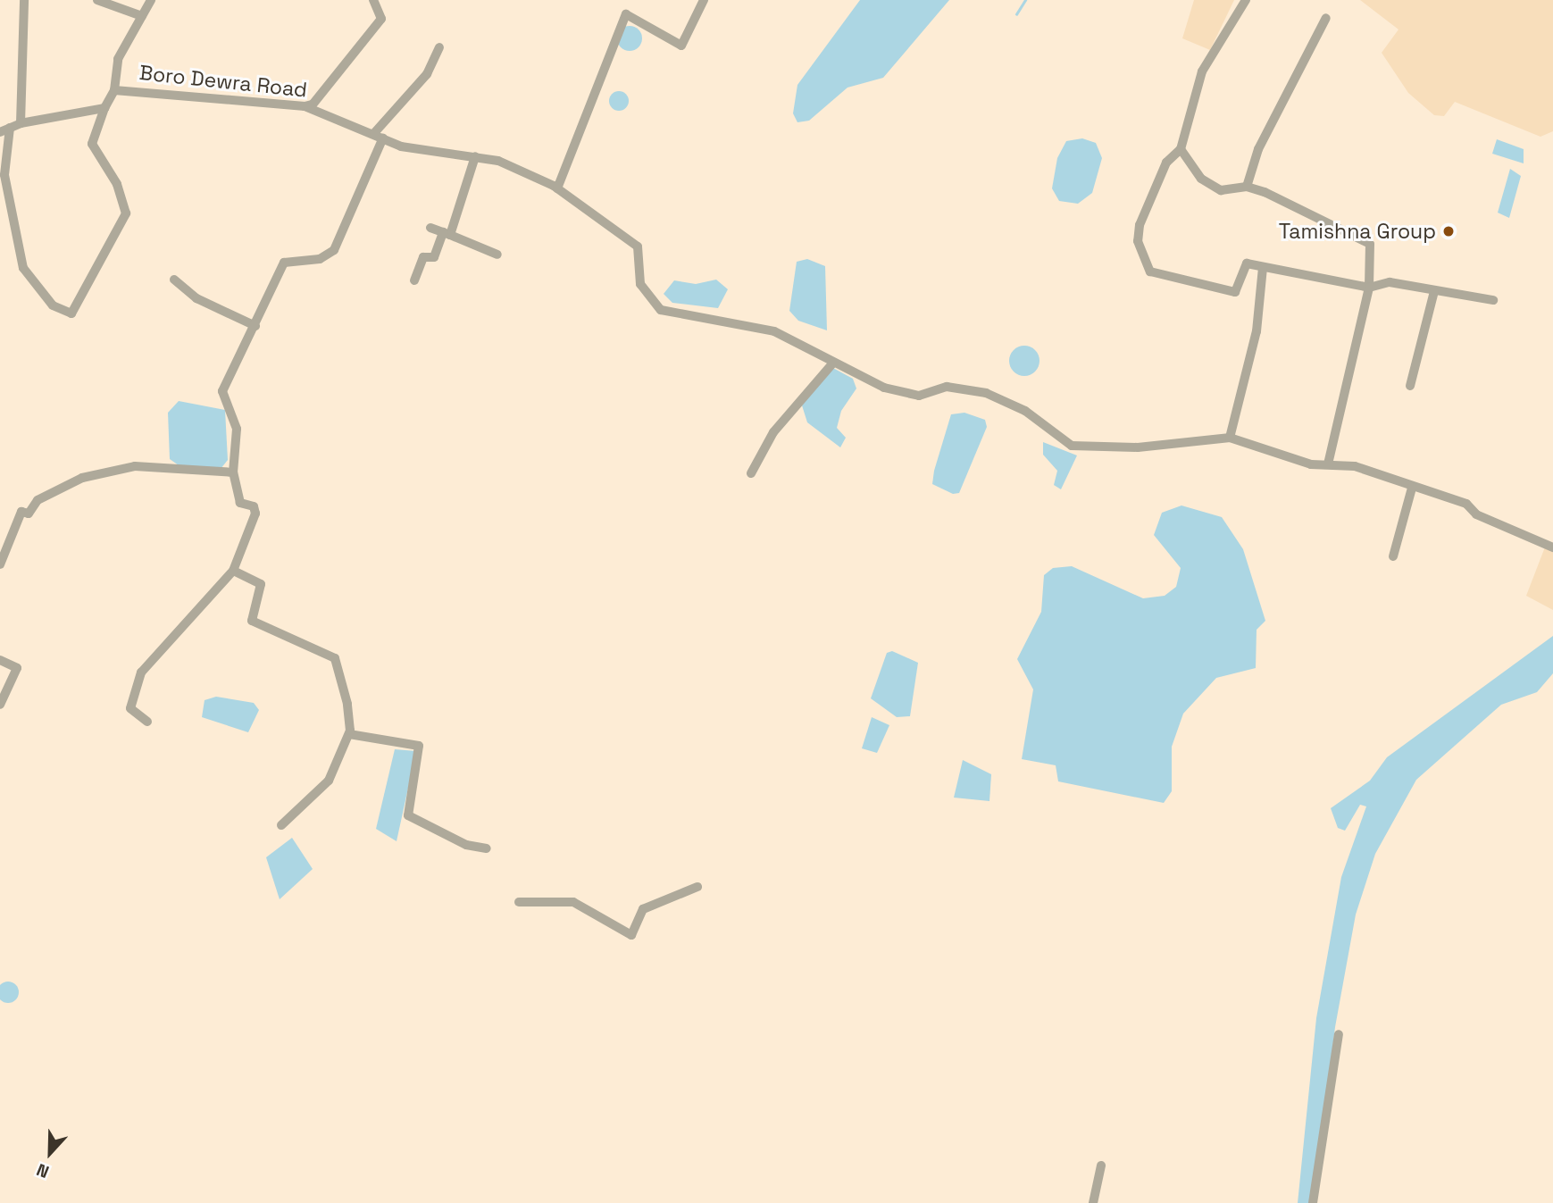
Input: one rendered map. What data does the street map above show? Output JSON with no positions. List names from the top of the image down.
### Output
{
  "streets": {
    "street": ["Boro Dewra Road"]
  },
  "places": ["Tamishna Group"],
  "north": "bottom"
}
